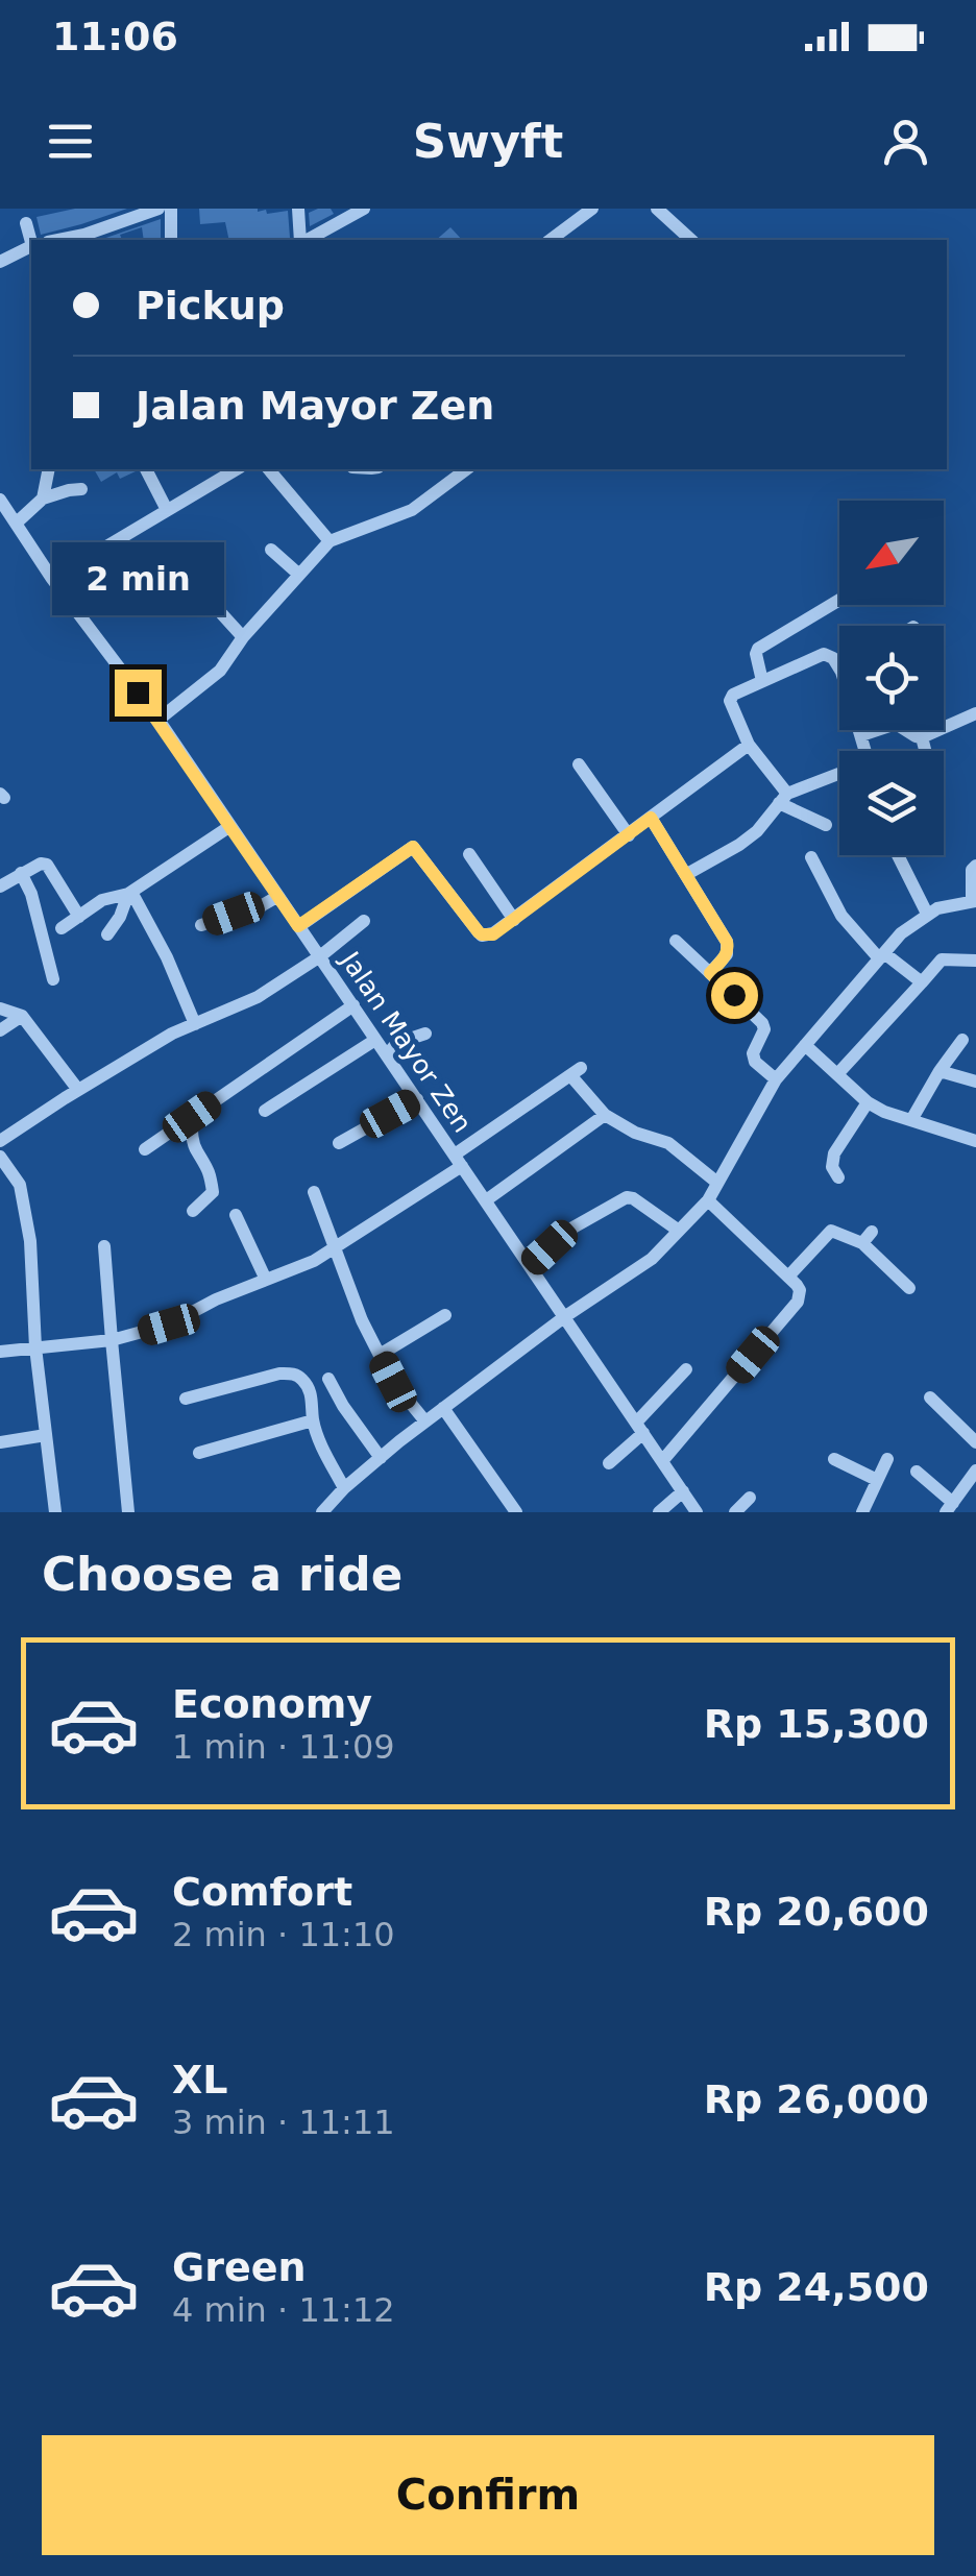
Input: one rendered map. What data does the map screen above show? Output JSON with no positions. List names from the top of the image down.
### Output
{
  "streets": {
    "street": ["Jalan Mayor Zen"]
  },
  "north": "bottom left",
  "page": {
    "status": "11:06",
    "header": "Swyft",
    "banner": ["Pickup", "Jalan Mayor Zen"],
    "bubble": "2 min",
    "heading": "Choose a ride",
    "list": [
      {
        "name": "Economy",
        "note": "1 min · 11:09",
        "value": "Rp 15,300"
      },
      {
        "name": "Comfort",
        "note": "2 min · 11:10",
        "value": "Rp 20,600"
      },
      {
        "name": "XL",
        "note": "3 min · 11:11",
        "value": "Rp 26,000"
      },
      {
        "name": "Green",
        "note": "4 min · 11:12",
        "value": "Rp 24,500"
      }
    ],
    "buttons": "Confirm"
  }
}
